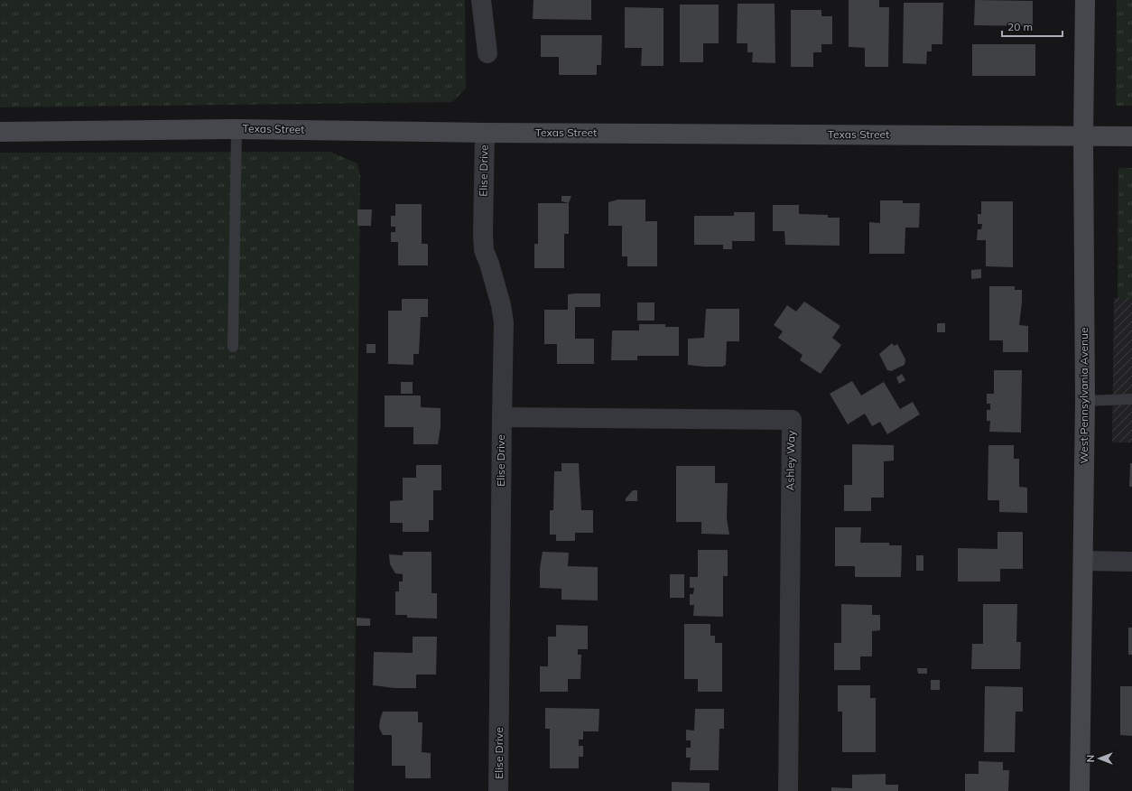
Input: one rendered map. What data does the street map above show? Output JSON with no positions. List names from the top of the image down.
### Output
{
  "streets": {
    "street": [
      "Texas Street",
      "Elise Drive",
      "West Pennsylvania Avenue",
      "Ashley Way"
    ]
  },
  "crossings": [
    ["Texas Street", "Elise Drive"],
    ["Texas Street", "West Pennsylvania Avenue"],
    ["Elise Drive", "Ashley Way"]
  ],
  "scale_bar": "20 m",
  "north": "left"
}
